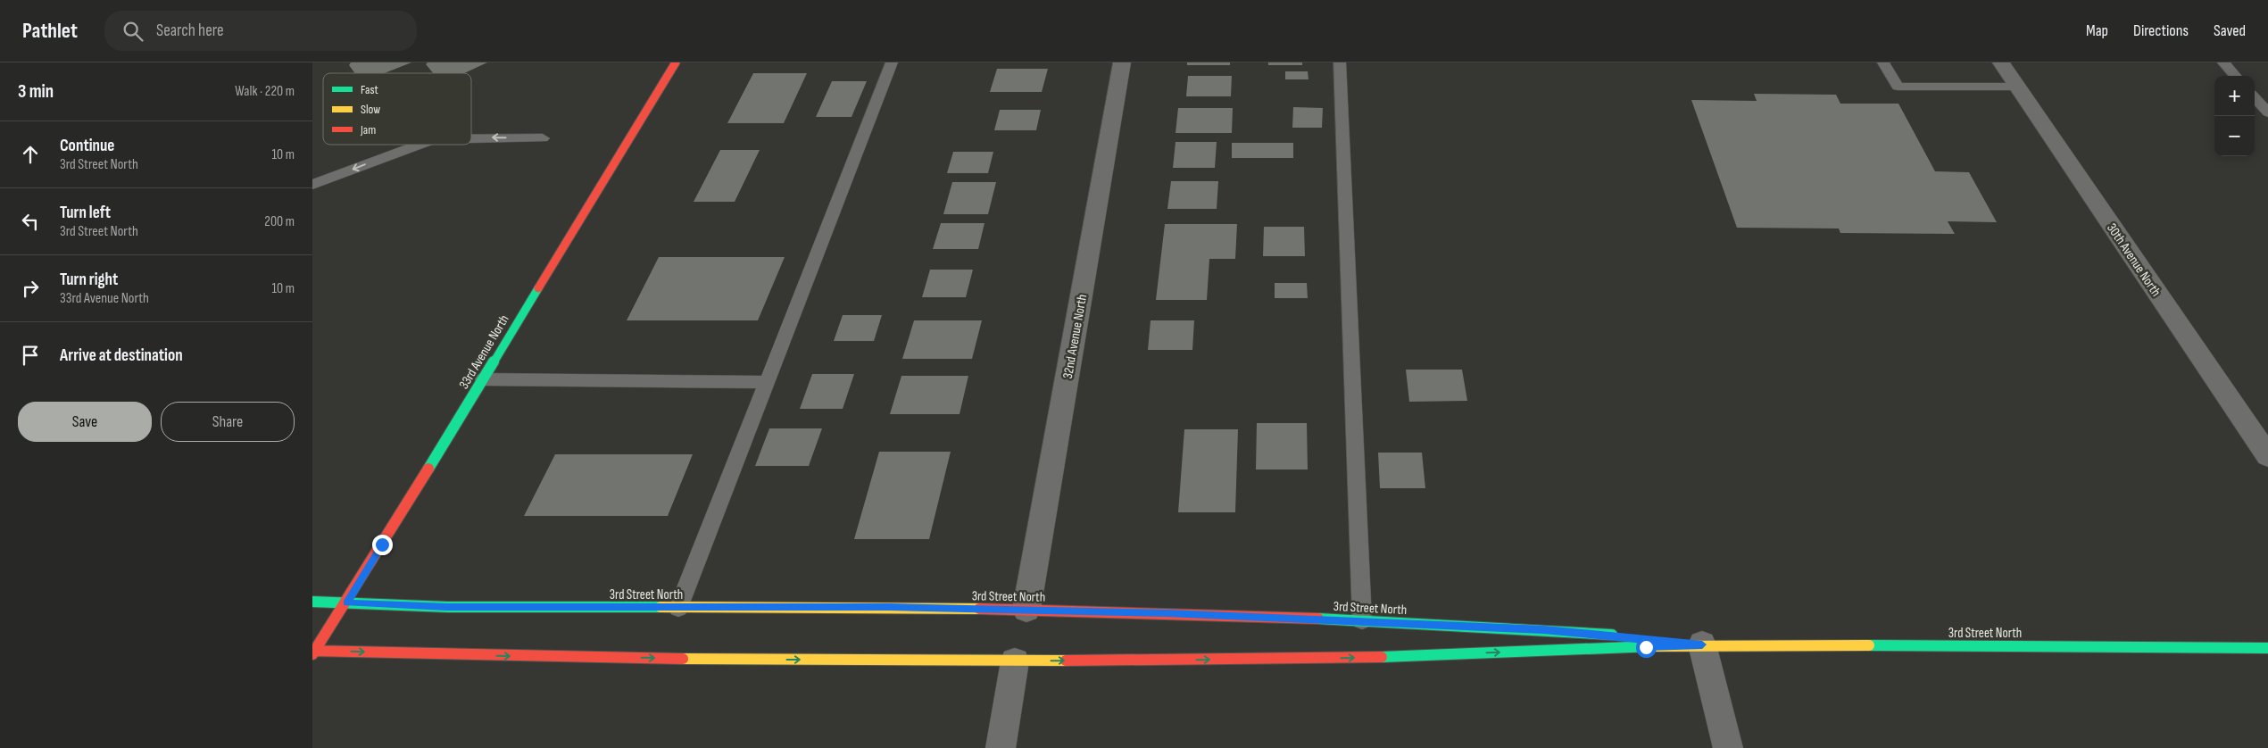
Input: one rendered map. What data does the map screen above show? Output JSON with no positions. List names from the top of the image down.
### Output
{
  "streets": {
    "main road": ["33rd Avenue North", "3rd Street North"],
    "street": ["30th Avenue North", "32nd Avenue North"]
  },
  "crossings": [
    ["32nd Avenue North", "3rd Street North"],
    ["33rd Avenue North", "3rd Street North"]
  ],
  "legend": ["Fast", "Slow", "Jam"],
  "page": {
    "header": "Pathlet",
    "search": "Search here",
    "nav": ["Map", "Directions", "Saved"],
    "heading": ["3 min", "Walk · 220 m"],
    "map_buttons": ["+", "−"],
    "list": [
      ["Continue", "3rd Street North", "10 m"],
      ["Turn left", "3rd Street North", "200 m"],
      ["Turn right", "33rd Avenue North", "10 m"],
      "Arrive at destination"
    ],
    "buttons": ["Save", "Share"]
  }
}
